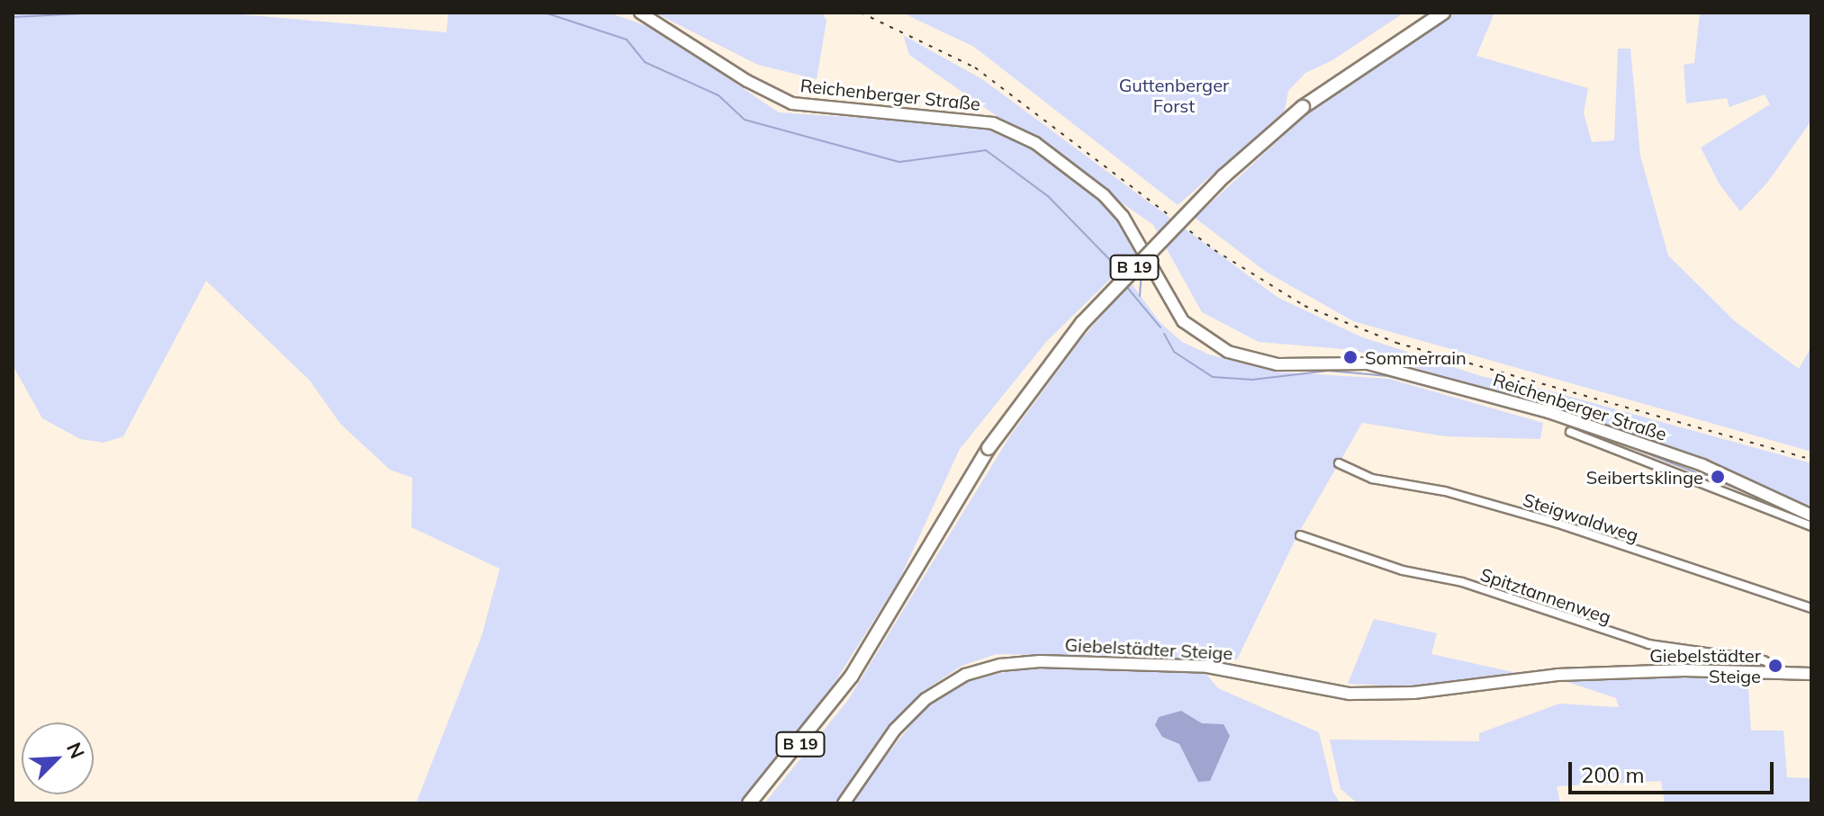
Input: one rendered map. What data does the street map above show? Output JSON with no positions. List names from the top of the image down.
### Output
{
  "streets": {
    "main road": ["Reichenberger Straße", "B 19", "Giebelstädter Steige"],
    "street": ["Steigwaldweg", "Spitztannenweg"]
  },
  "crossings": [
    ["Spitztannenweg", "Giebelstädter Steige"]
  ],
  "parks": ["Guttenberger Forst"],
  "places": ["Sommerrain", "Seibertsklinge", "Giebelstädter Steige"],
  "scale_bar": "200 m",
  "north": "top right"
}
